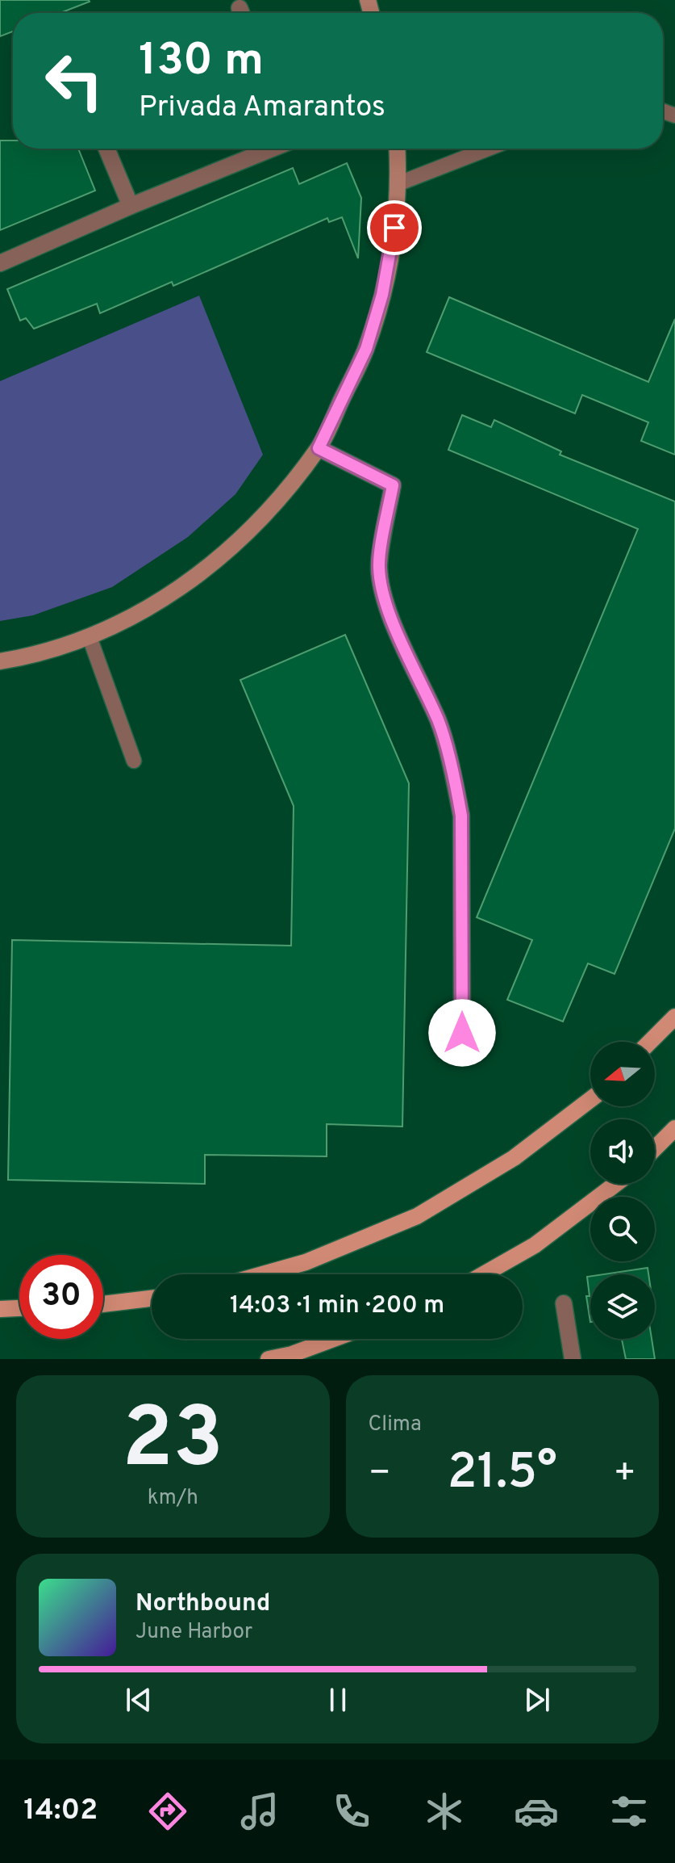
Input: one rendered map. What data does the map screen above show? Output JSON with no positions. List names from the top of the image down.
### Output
{
  "north": "left",
  "page": {
    "turn": ["130 m", "Privada Amarantos"],
    "limit": "30",
    "trip": "14:03 · 1 min · 200 m",
    "tile": [
      ["23", "km/h"],
      "Clima"
    ],
    "heat": ["−", "21.5°", "+"],
    "song": ["Northbound", "June Harbor"],
    "tabs": "14:02"
  }
}
